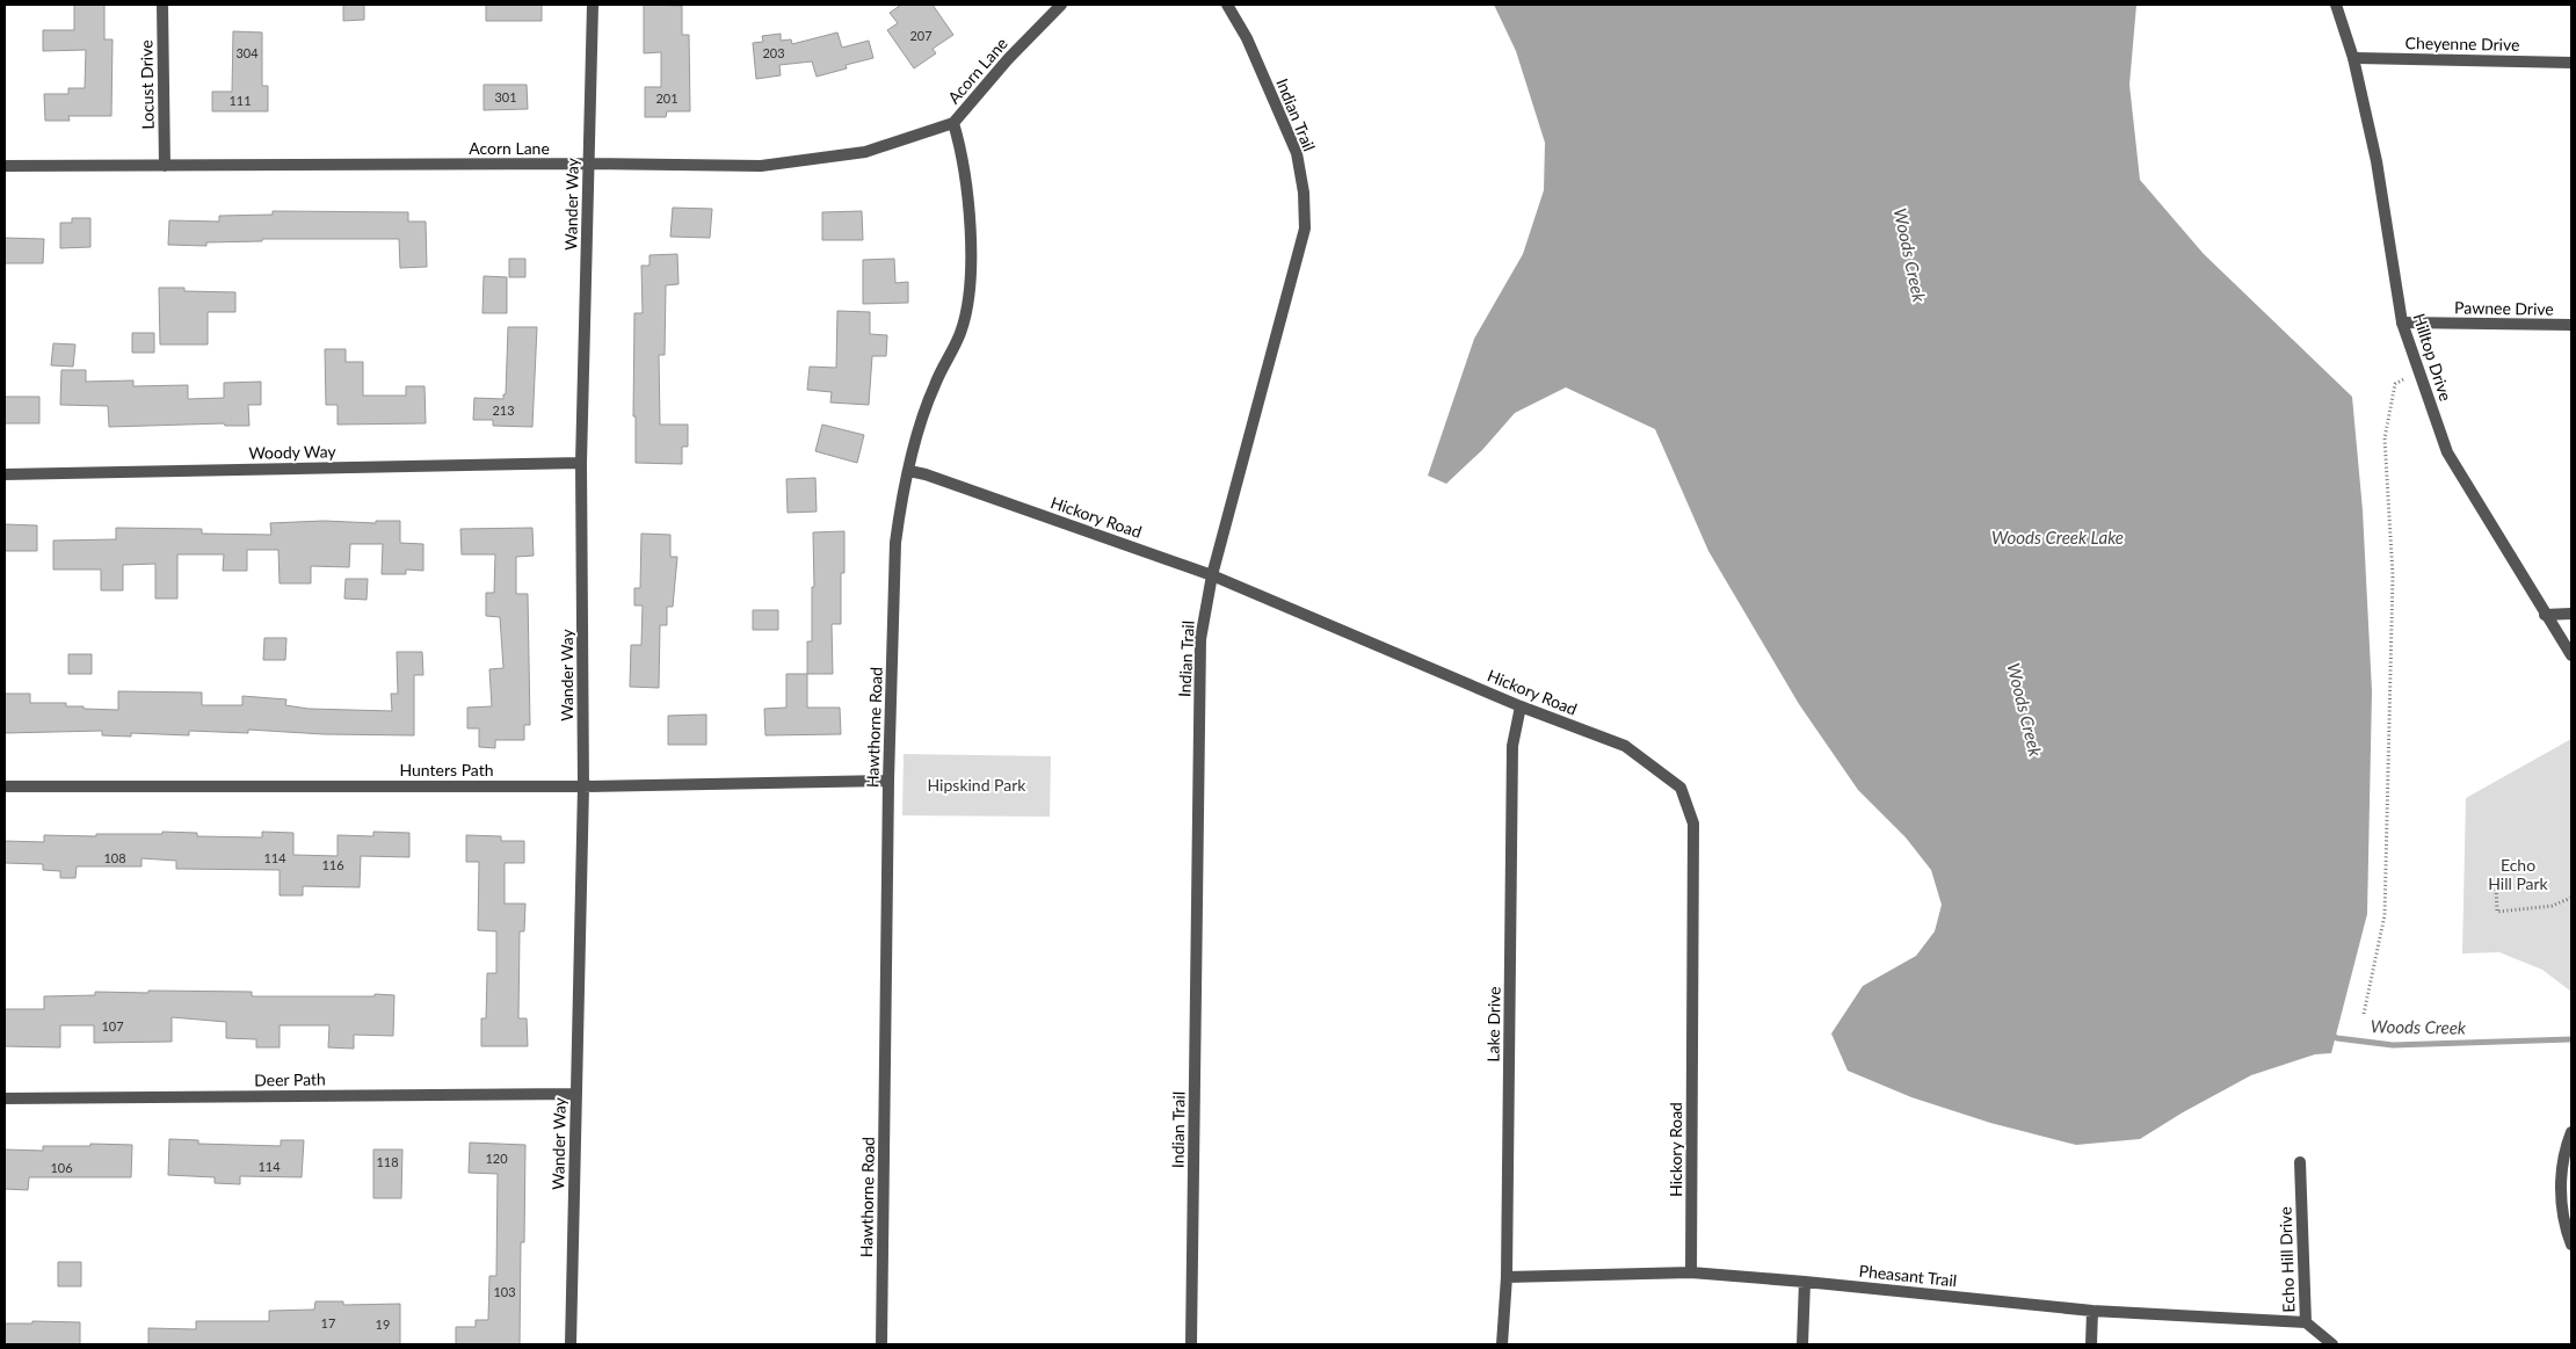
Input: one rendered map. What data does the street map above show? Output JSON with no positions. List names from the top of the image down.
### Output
{
  "streets": {
    "street": [
      "Cheyenne Drive",
      "Acorn Lane",
      "Locust Drive",
      "Indian Trail",
      "Wander Way",
      "Pawnee Drive",
      "Hilltop Drive",
      "Woody Way",
      "Hickory Road",
      "Hawthorne Road",
      "Hunters Path",
      "Lake Drive",
      "Deer Path",
      "Echo Hill Drive",
      "Pheasant Trail"
    ]
  },
  "crossings": [
    ["Cheyenne Drive", "Hilltop Drive"],
    ["Acorn Lane", "Locust Drive"],
    ["Acorn Lane", "Wander Way"],
    ["Acorn Lane", "Hawthorne Road"],
    ["Indian Trail", "Hickory Road"],
    ["Wander Way", "Woody Way"],
    ["Wander Way", "Hunters Path"],
    ["Wander Way", "Deer Path"],
    ["Pawnee Drive", "Hilltop Drive"],
    ["Hickory Road", "Hawthorne Road"],
    ["Hickory Road", "Lake Drive"],
    ["Hickory Road", "Pheasant Trail"],
    ["Hawthorne Road", "Hunters Path"],
    ["Lake Drive", "Pheasant Trail"],
    ["Echo Hill Drive", "Pheasant Trail"]
  ],
  "water": ["Woods Creek", "Woods Creek Lake"],
  "parks": ["Hipskind Park", "Echo Hill Park"],
  "house_numbers": [
    "207",
    "304",
    "203",
    "301",
    "201",
    "111",
    "213",
    "108",
    "114",
    "116",
    "107",
    "120",
    "118",
    "114",
    "106",
    "103",
    "17",
    "19"
  ]
}
